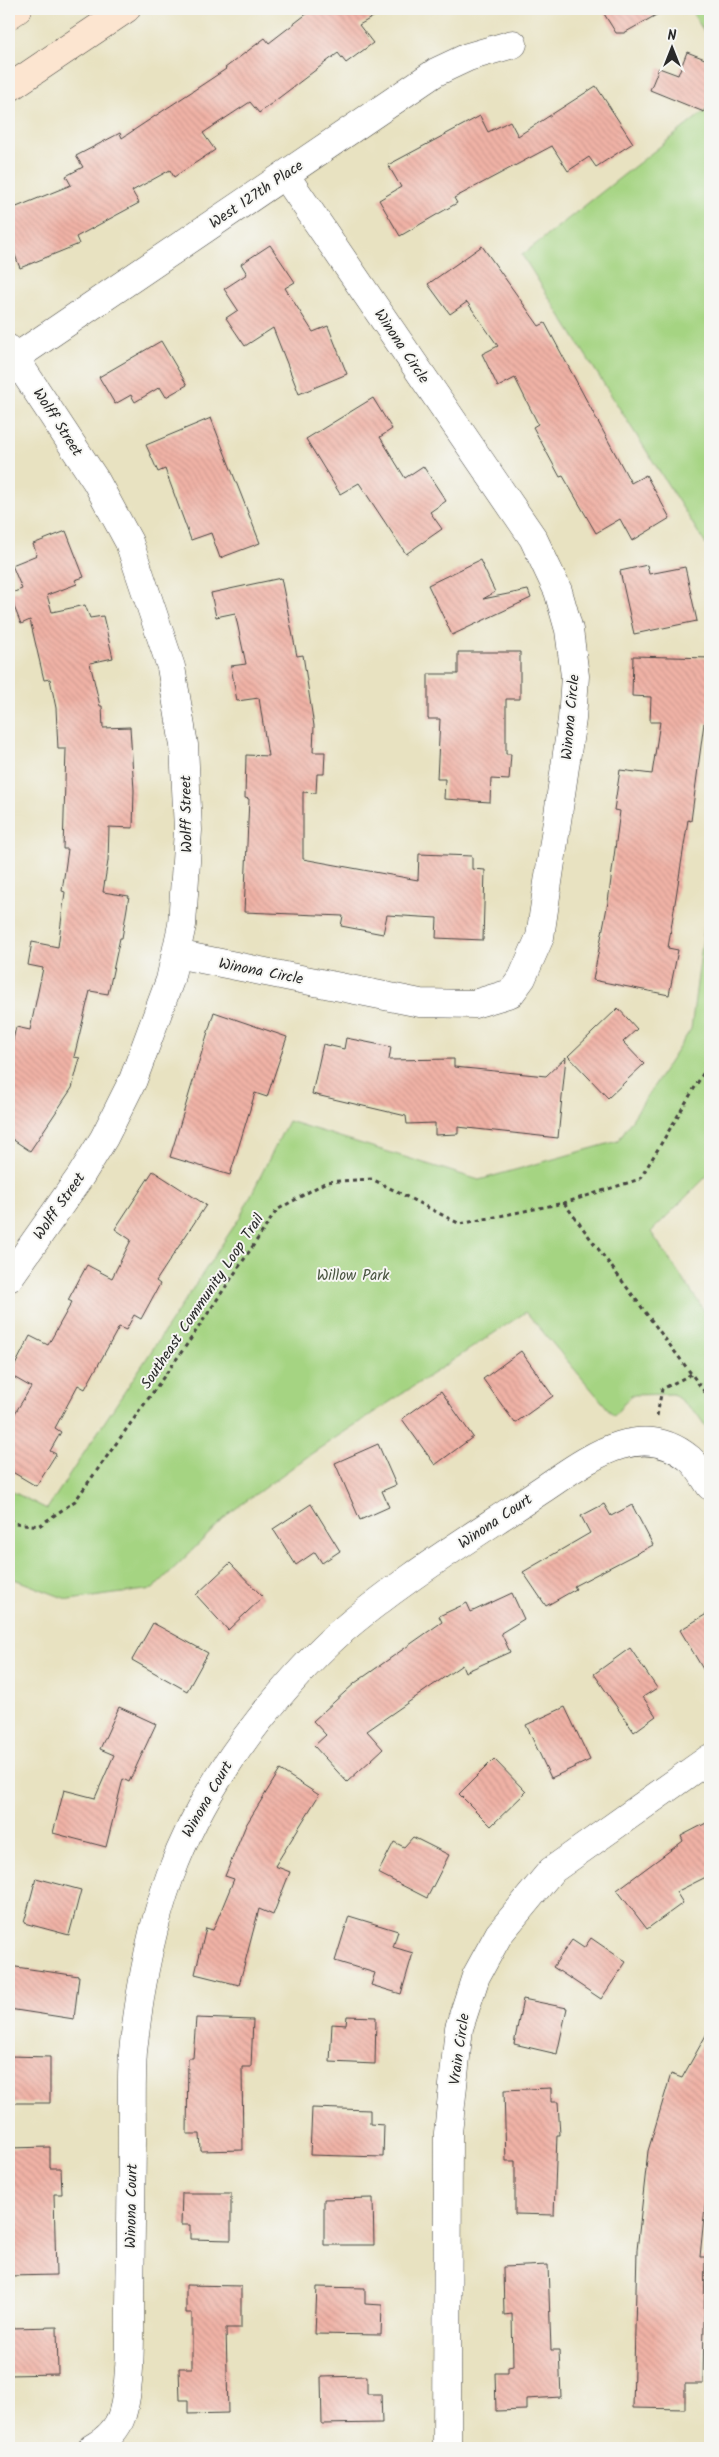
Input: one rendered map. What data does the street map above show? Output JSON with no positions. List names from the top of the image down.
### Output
{
  "streets": {
    "street": [
      "West 127th Place",
      "Winona Circle",
      "Wolff Street",
      "Winona Court",
      "Vrain Circle"
    ],
    "path": ["Southeast Community Loop Trail"]
  },
  "crossings": [
    ["West 127th Place", "Winona Circle"],
    ["West 127th Place", "Wolff Street"],
    ["Winona Circle", "Wolff Street"]
  ],
  "parks": ["Willow Park"],
  "north": "top"
}
